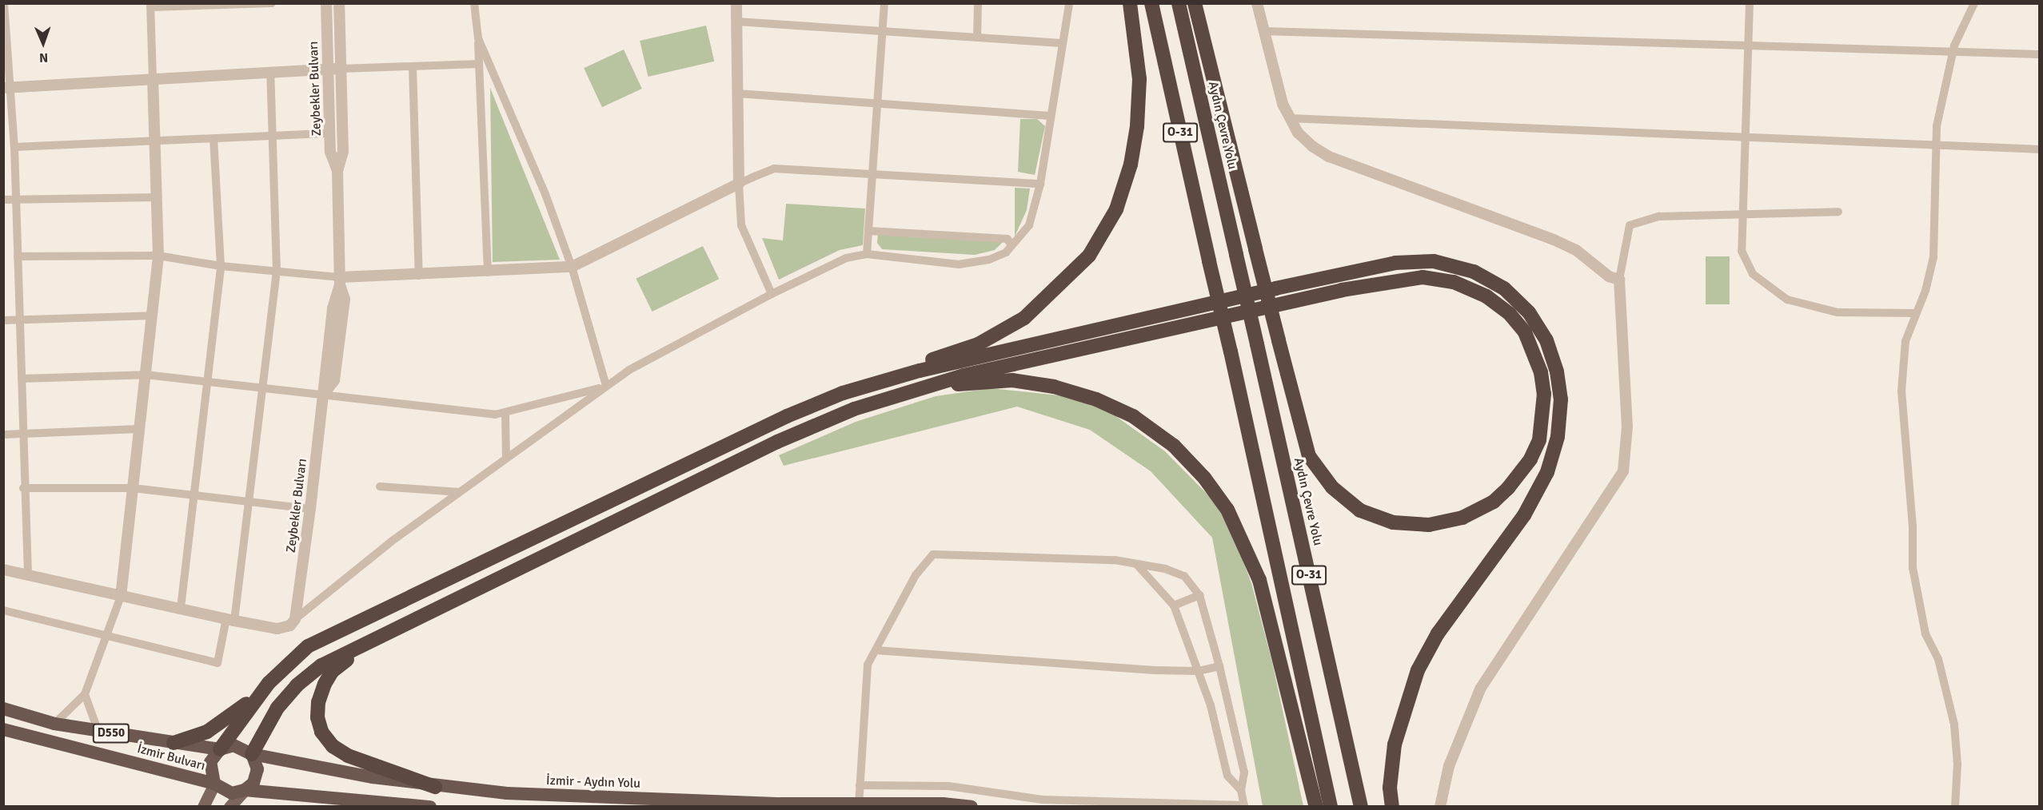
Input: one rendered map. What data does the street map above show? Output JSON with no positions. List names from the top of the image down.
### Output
{
  "streets": {
    "highway": [
      "Aydın Çevre Yolu",
      "O-31",
      "D550",
      "İzmir Bulvarı",
      "İzmir - Aydın Yolu"
    ],
    "street": ["Zeybekler Bulvarı"]
  },
  "crossings": [
    ["D550", "İzmir Bulvarı"],
    ["D550", "İzmir - Aydın Yolu"],
    ["İzmir Bulvarı", "İzmir - Aydın Yolu"]
  ],
  "north": "bottom"
}
